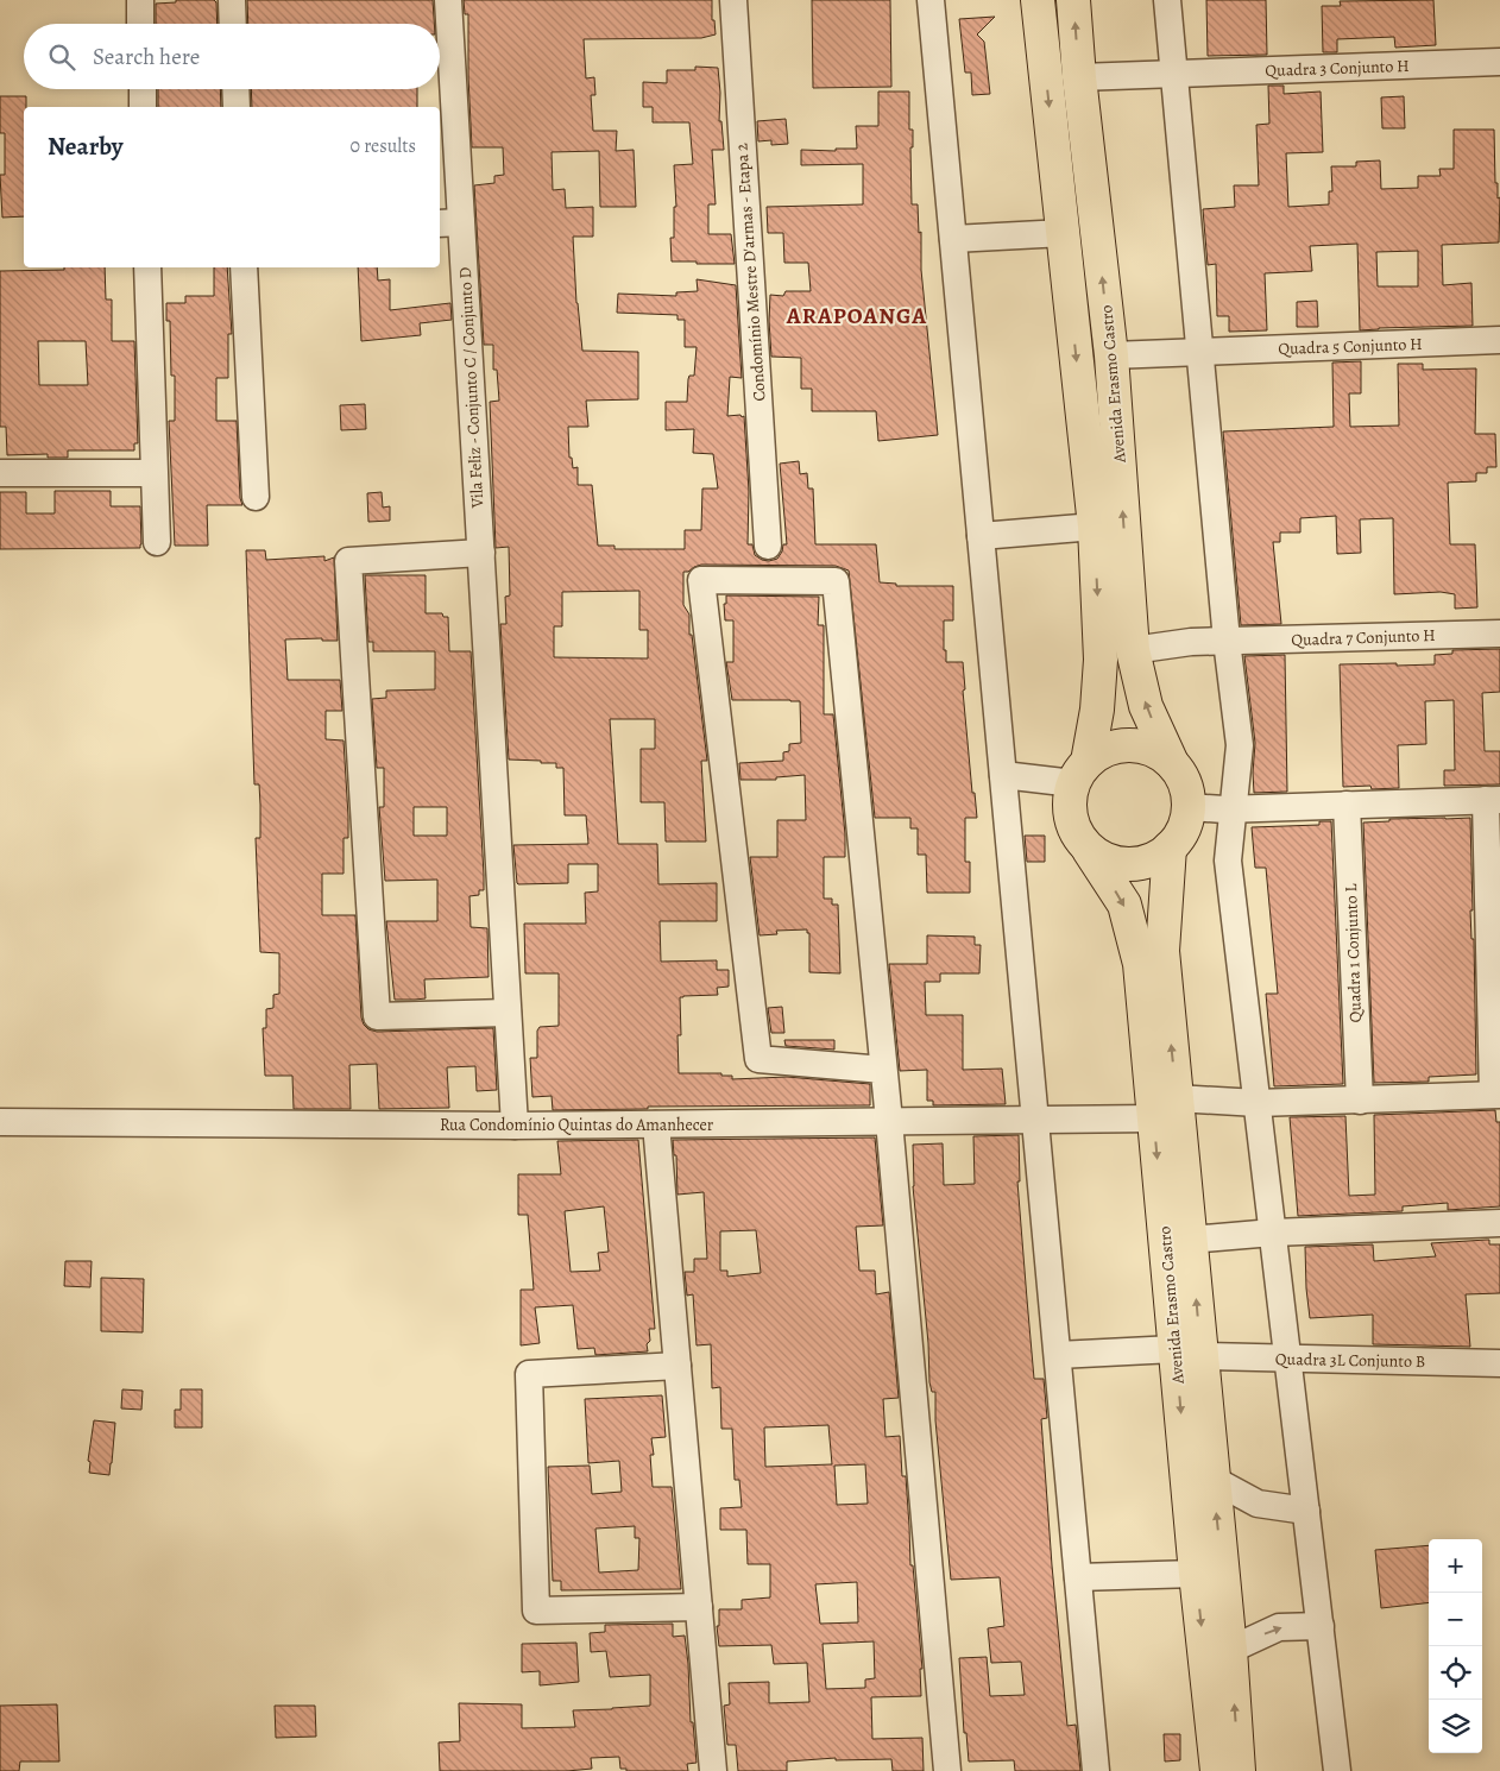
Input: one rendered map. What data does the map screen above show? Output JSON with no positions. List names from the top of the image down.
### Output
{
  "streets": {
    "main road": ["Avenida Erasmo Castro"],
    "street": [
      "Quadra 3 Conjunto H",
      "Condomínio Mestre D'armas - Etapa 2",
      "Quadra 5 Conjunto H",
      "Vila Feliz - Conjunto C / Conjunto D",
      "Quadra 7 Conjunto H",
      "Quadra 1 Conjunto L",
      "Rua Condomínio Quintas do Amanhecer",
      "Quadra 3L Conjunto B"
    ]
  },
  "crossings": [
    ["Quadra 3 Conjunto H", "Avenida Erasmo Castro"],
    ["Quadra 5 Conjunto H", "Avenida Erasmo Castro"],
    ["Avenida Erasmo Castro", "Quadra 7 Conjunto H"],
    ["Avenida Erasmo Castro", "Rua Condomínio Quintas do Amanhecer"],
    ["Avenida Erasmo Castro", "Quadra 3L Conjunto B"],
    ["Vila Feliz - Conjunto C / Conjunto D", "Rua Condomínio Quintas do Amanhecer"],
    ["Quadra 1 Conjunto L", "Rua Condomínio Quintas do Amanhecer"]
  ],
  "districts": ["ARAPOANGA"],
  "page": {
    "search": "Search here",
    "heading": ["Nearby", "0 results"],
    "map_buttons": ["+", "−"]
  }
}
